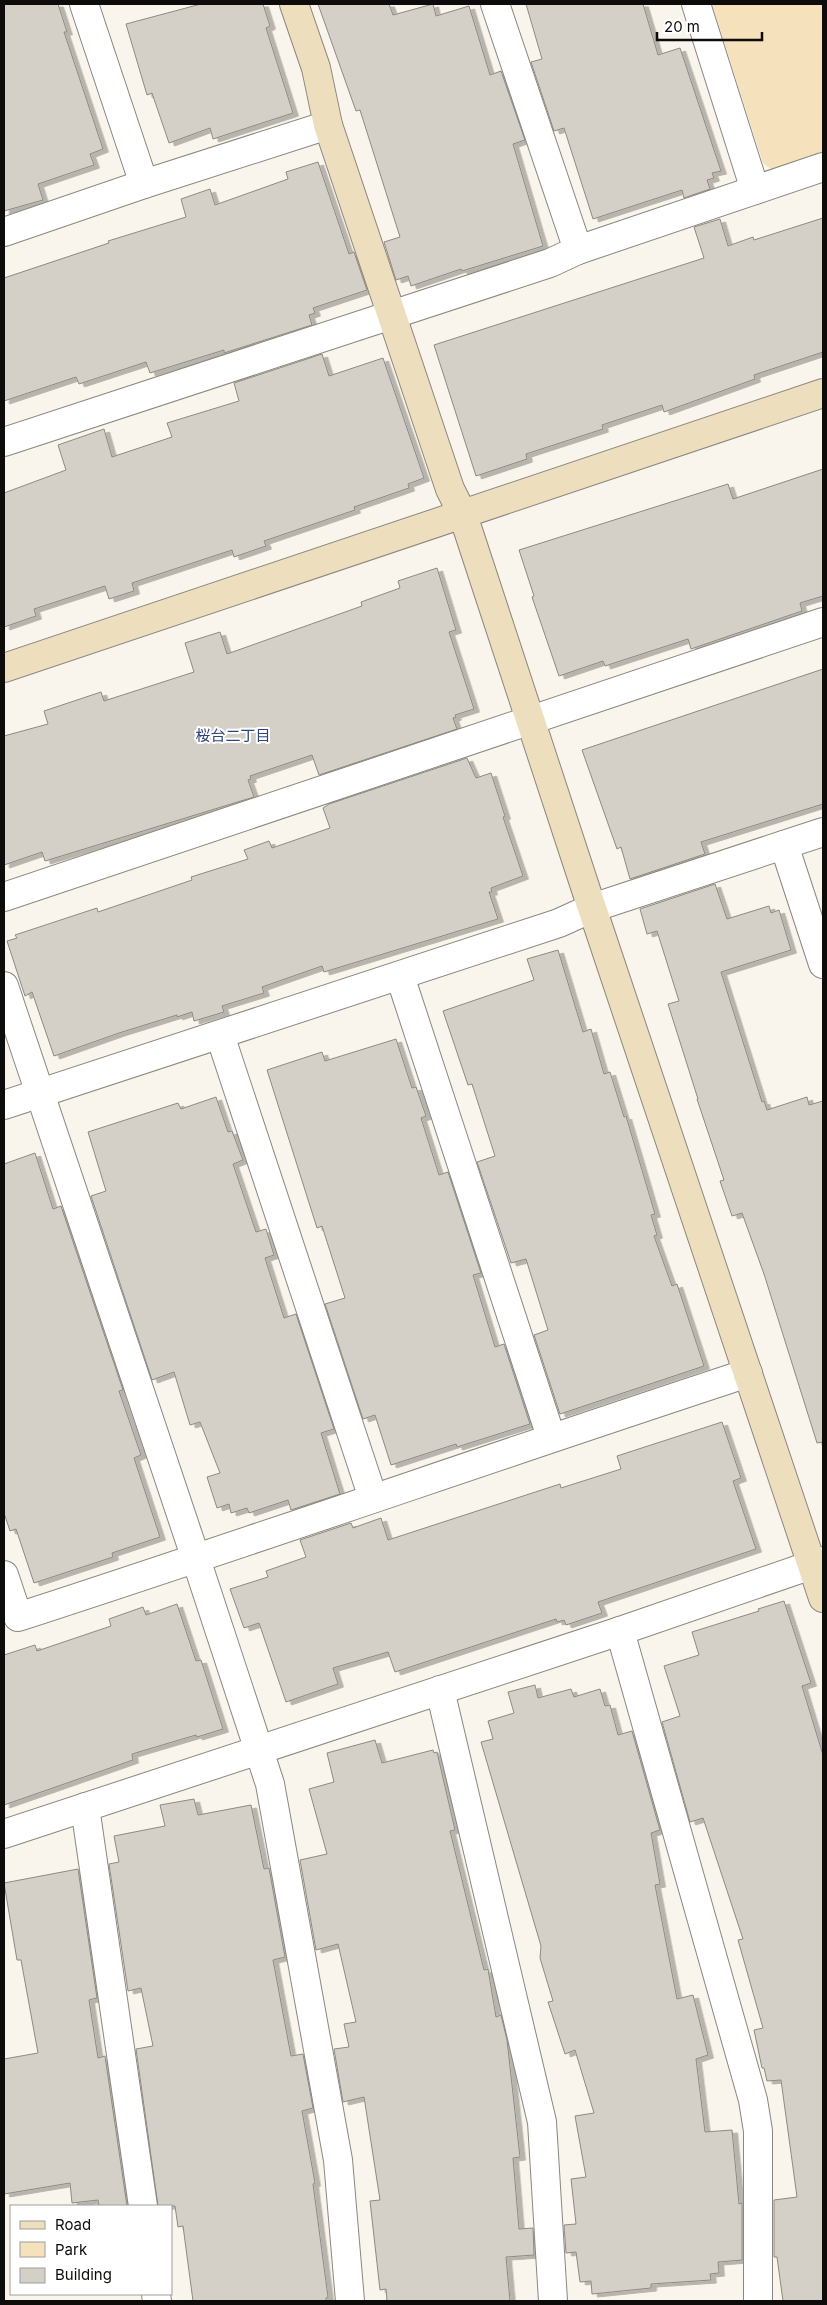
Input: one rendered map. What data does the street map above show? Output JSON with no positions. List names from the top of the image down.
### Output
{
  "districts": ["桜台二丁目"],
  "legend": ["Road", "Park", "Building"],
  "scale_bar": "20 m"
}
